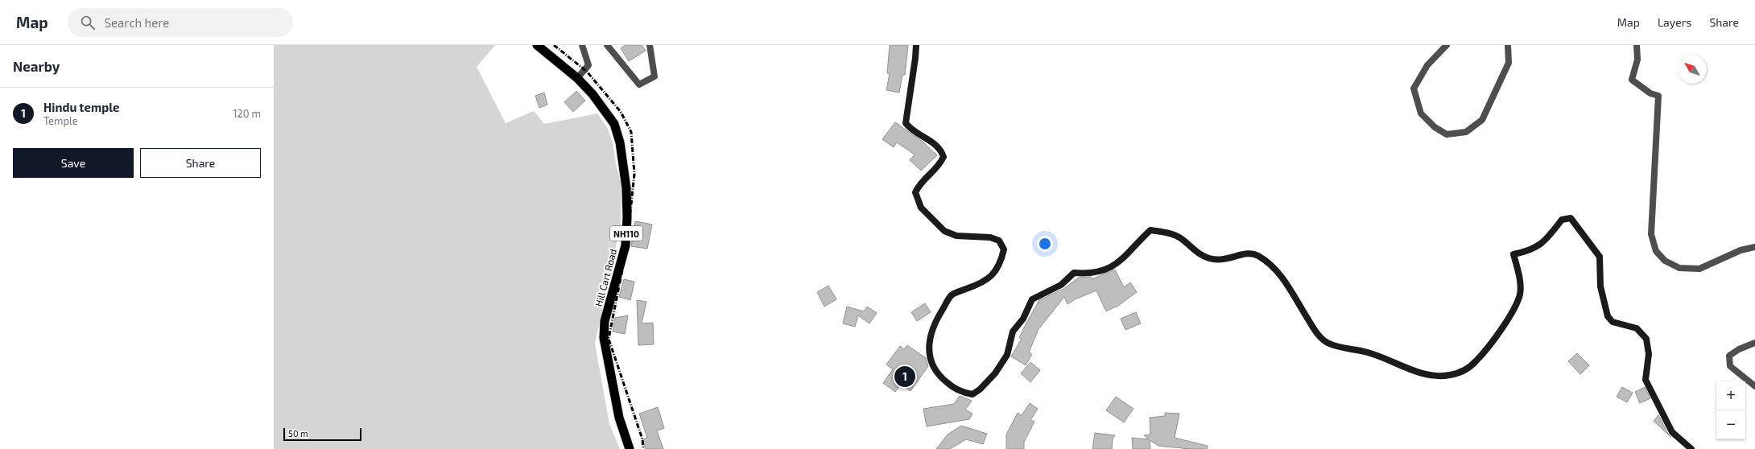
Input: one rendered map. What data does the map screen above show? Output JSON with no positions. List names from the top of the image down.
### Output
{
  "streets": {
    "highway": ["NH110", "Hill Cart Road"]
  },
  "scale_bar": "50 m",
  "north": "top left",
  "page": {
    "header": "Map",
    "search": "Search here",
    "nav": ["Map", "Layers", "Share"],
    "heading": "Nearby",
    "list": [
      {
        "mark": "1",
        "name": "Hindu temple",
        "note": "Temple",
        "value": "120 m"
      }
    ],
    "buttons": ["Save", "Share"],
    "pins": "1",
    "map_buttons": ["+", "−"],
    "scale": "50 m"
  }
}
